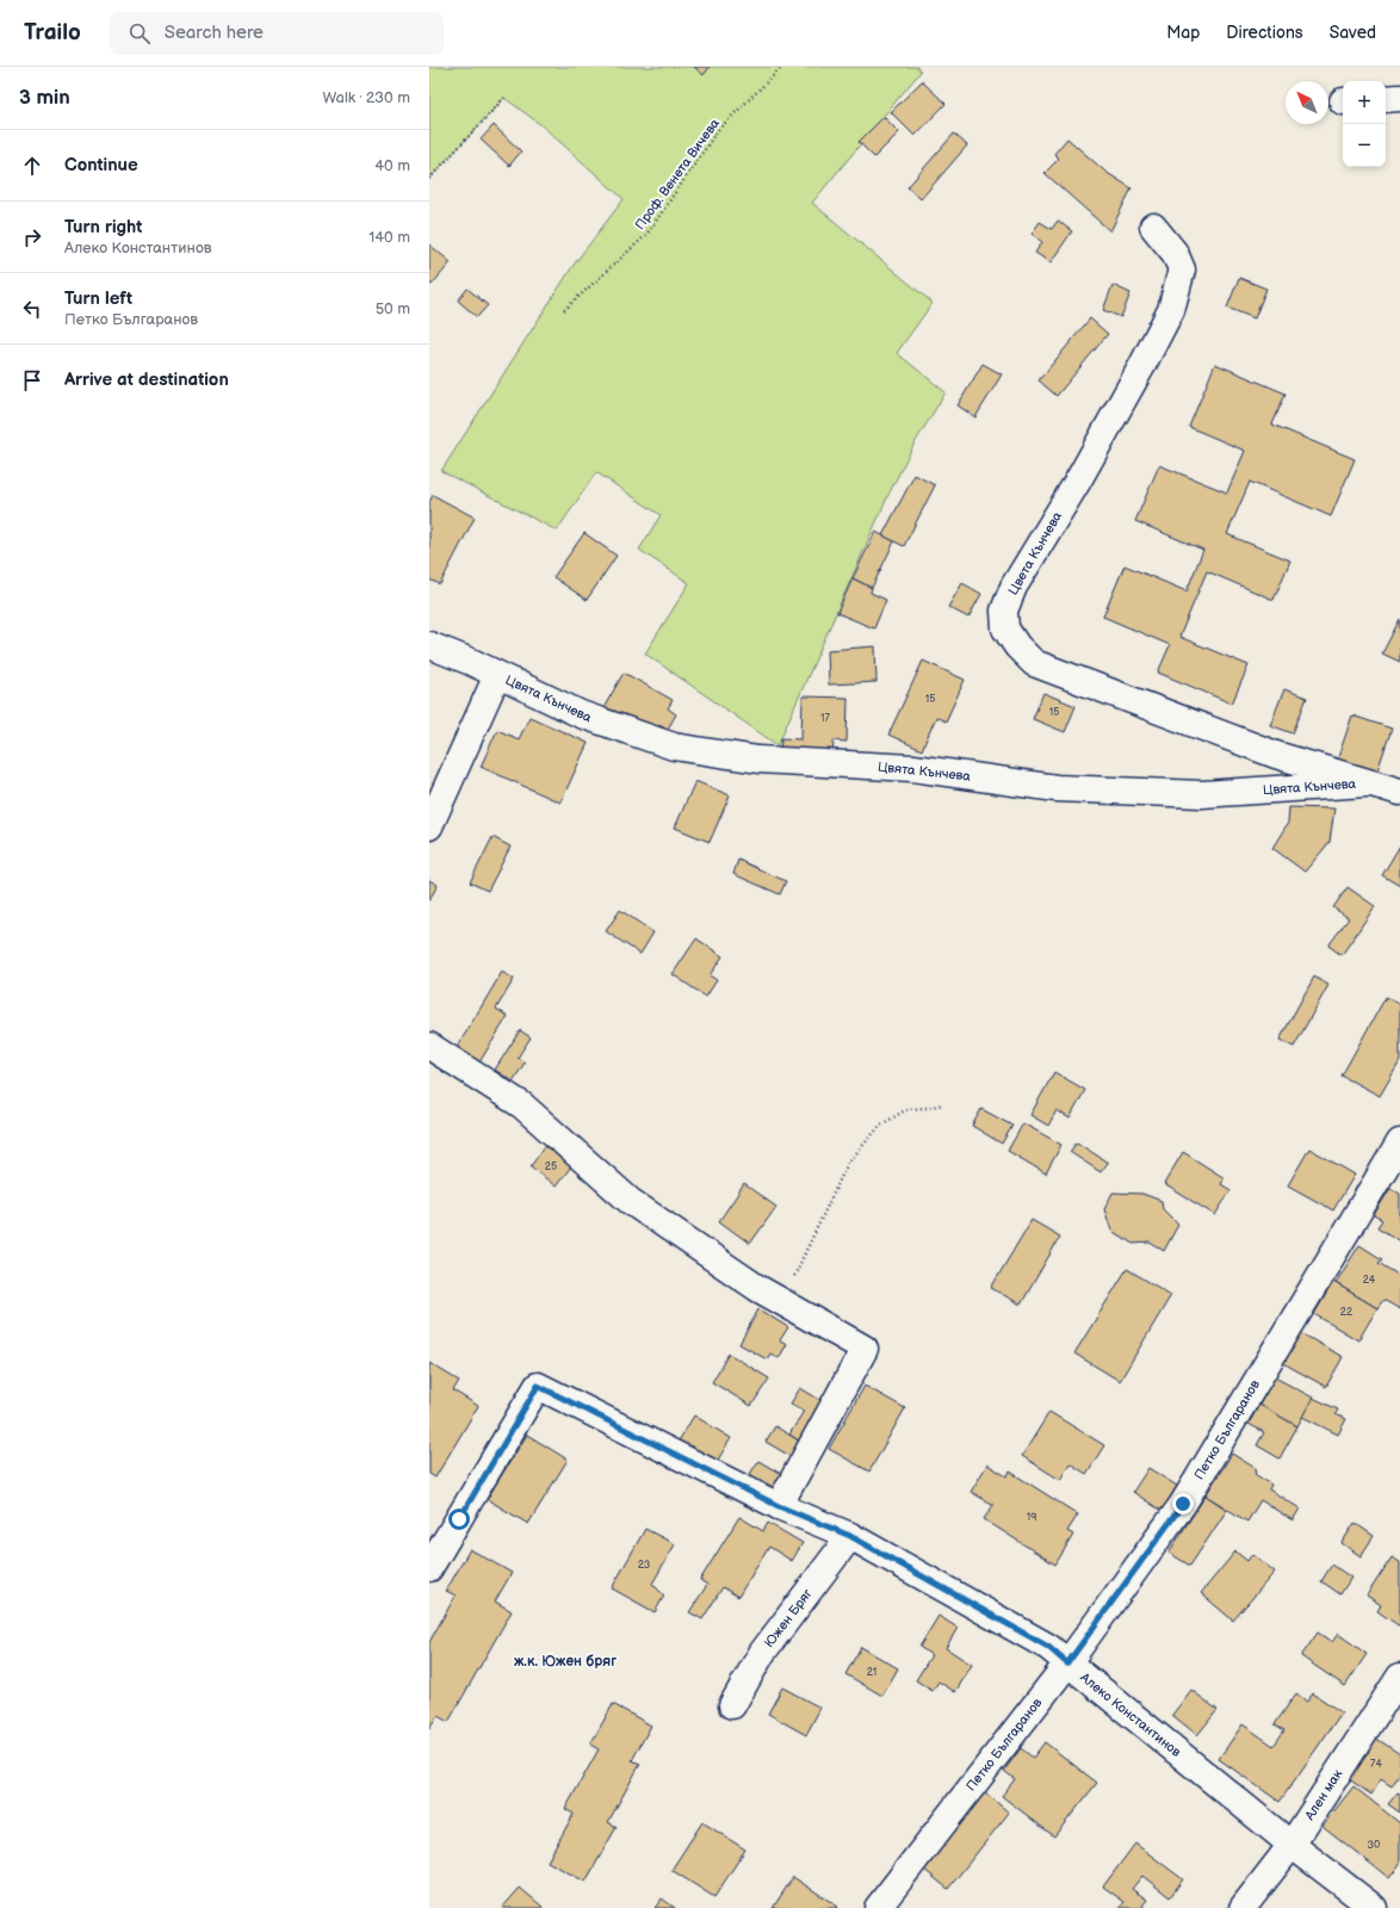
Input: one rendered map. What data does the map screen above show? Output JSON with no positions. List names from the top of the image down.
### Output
{
  "streets": {
    "street": [
      "Цвета Кънчева",
      "Цвята Кънчева",
      "Петко Българанов",
      "Южен Бряг",
      "Алеко Константинов",
      "Ален мак"
    ],
    "path": ["Проф. Венета Вичева"]
  },
  "crossings": [
    ["Цвета Кънчева", "Цвята Кънчева"],
    ["Петко Българанов", "Алеко Константинов"],
    ["Южен Бряг", "Алеко Константинов"],
    ["Алеко Константинов", "Ален мак"]
  ],
  "districts": ["ж.к. Южен бряг"],
  "house_numbers": [
    "15",
    "15",
    "17",
    "25",
    "24",
    "22",
    "19",
    "23",
    "21",
    "74",
    "30"
  ],
  "north": "top left",
  "page": {
    "header": "Trailo",
    "search": "Search here",
    "nav": ["Map", "Directions", "Saved"],
    "heading": ["3 min", "Walk · 230 m"],
    "map_buttons": ["+", "−"],
    "list": [
      ["Continue", "40 m"],
      ["Turn right", "Алеко Константинов", "140 m"],
      ["Turn left", "Петко Българанов", "50 m"],
      "Arrive at destination"
    ]
  }
}
